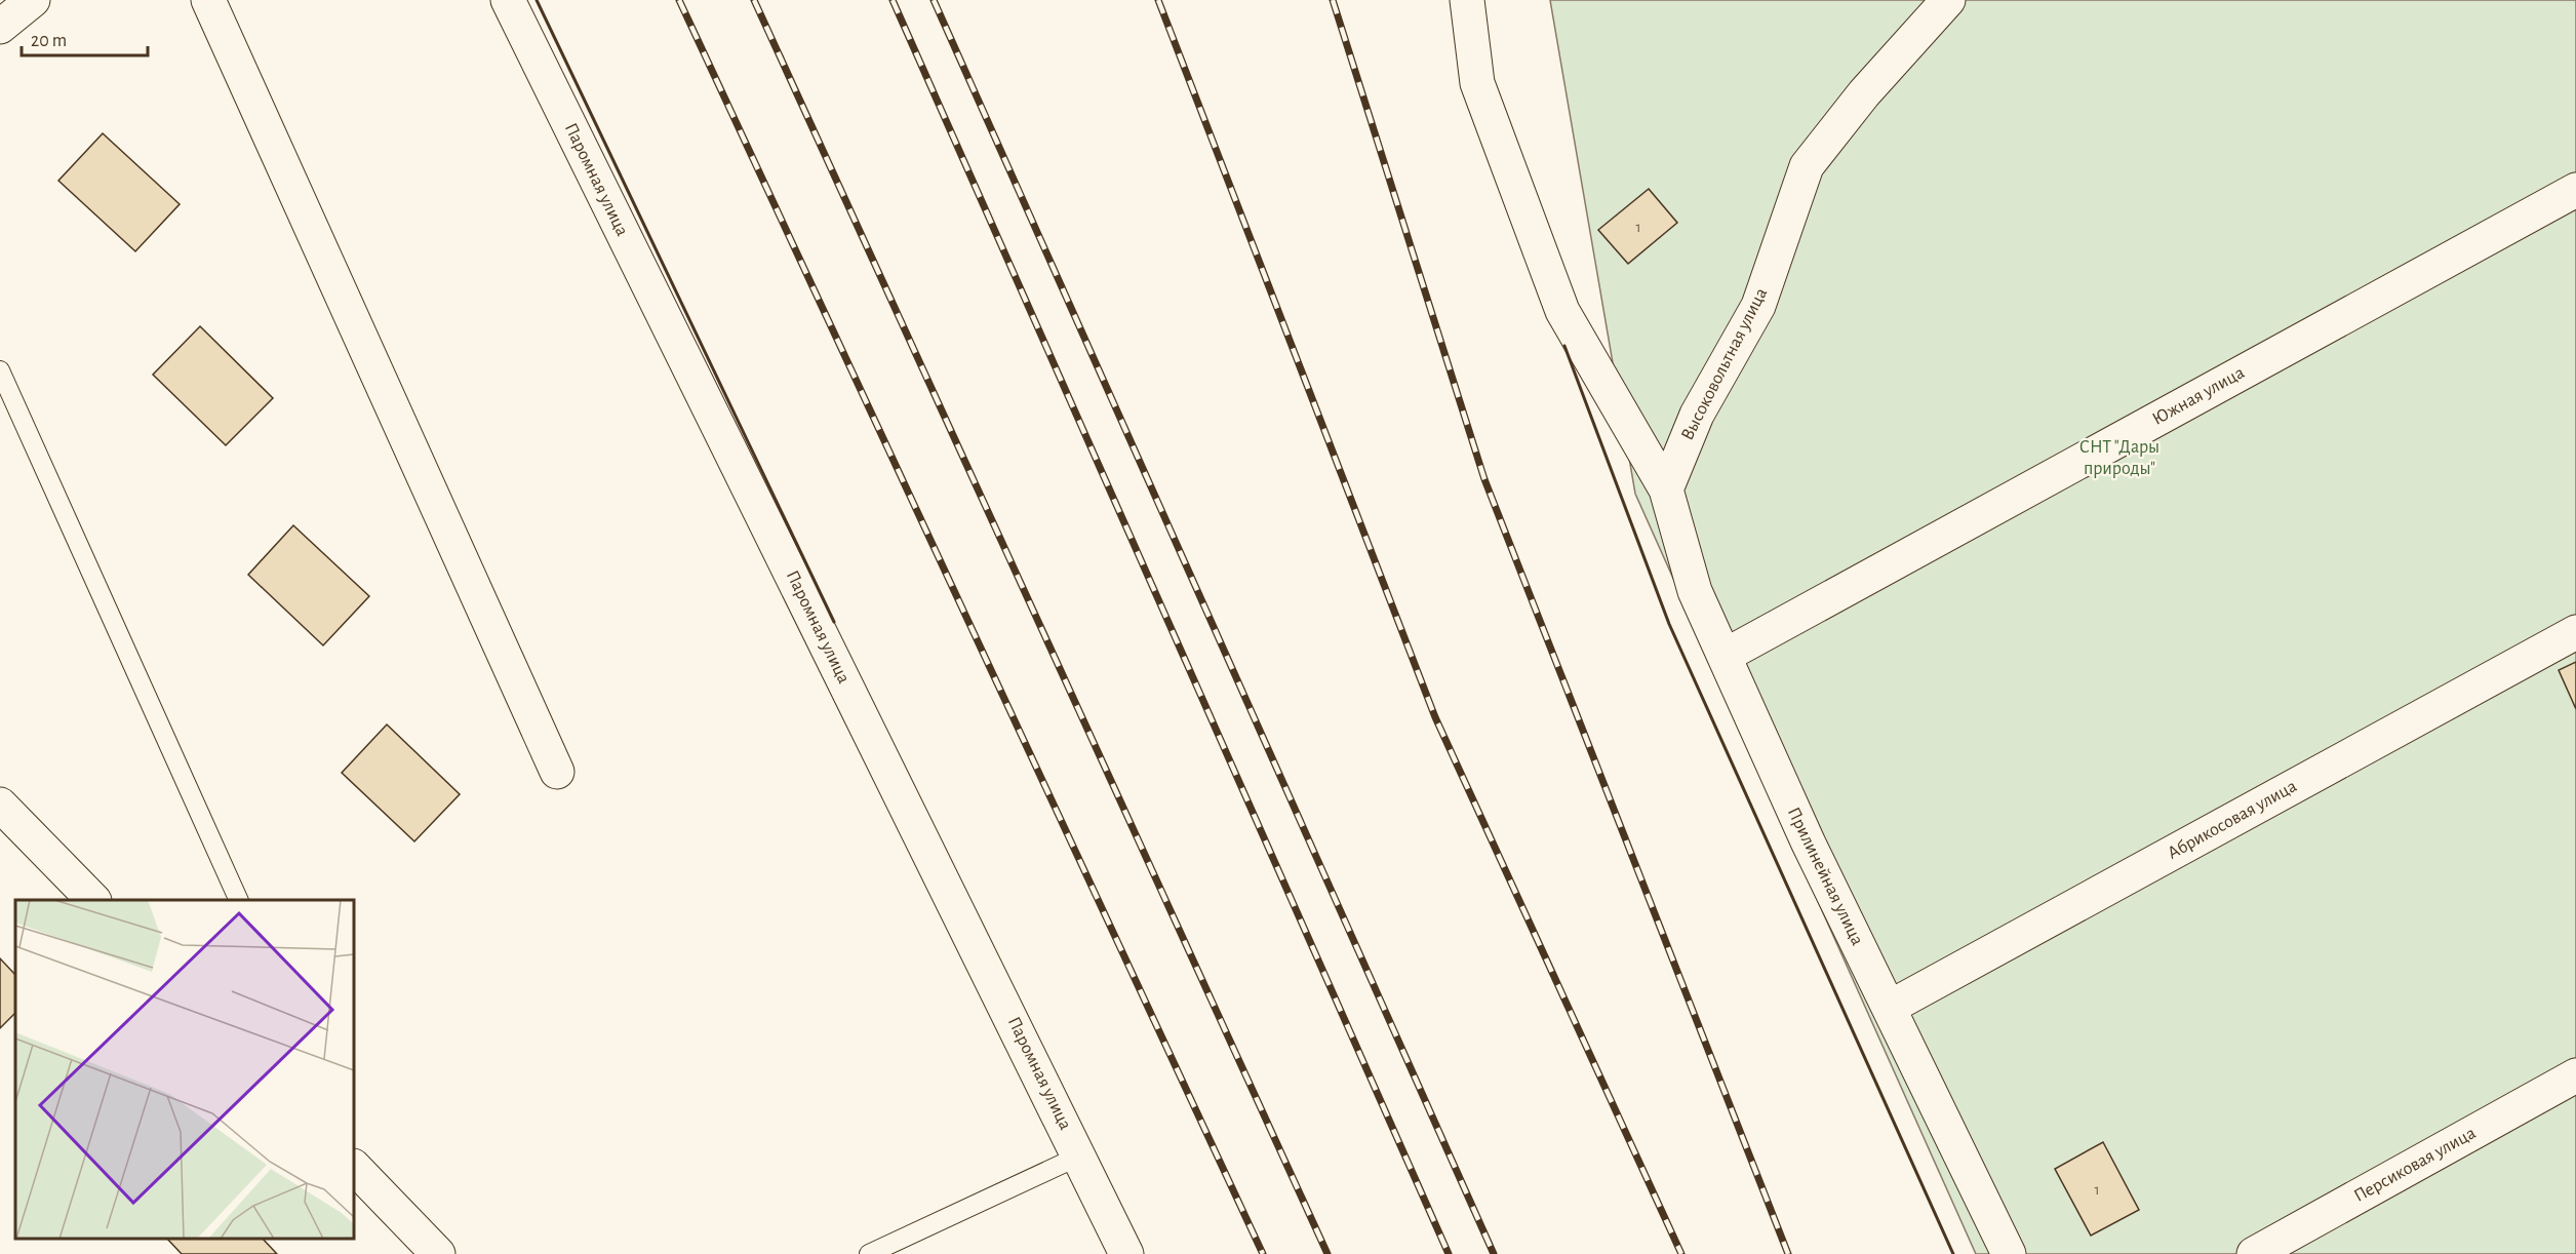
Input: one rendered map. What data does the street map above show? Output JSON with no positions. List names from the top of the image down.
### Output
{
  "streets": {
    "street": [
      "Паромная улица",
      "Высоковольтная улица",
      "Южная улица",
      "Абрикосовая улица",
      "Прилинейная улица",
      "Персиковая улица"
    ]
  },
  "crossings": [
    ["Высоковольтная улица", "Прилинейная улица"],
    ["Южная улица", "Прилинейная улица"],
    ["Абрикосовая улица", "Прилинейная улица"]
  ],
  "parks": ["СНТ \"Дары природы\""],
  "house_numbers": ["1", "1"],
  "scale_bar": "20 m"
}
